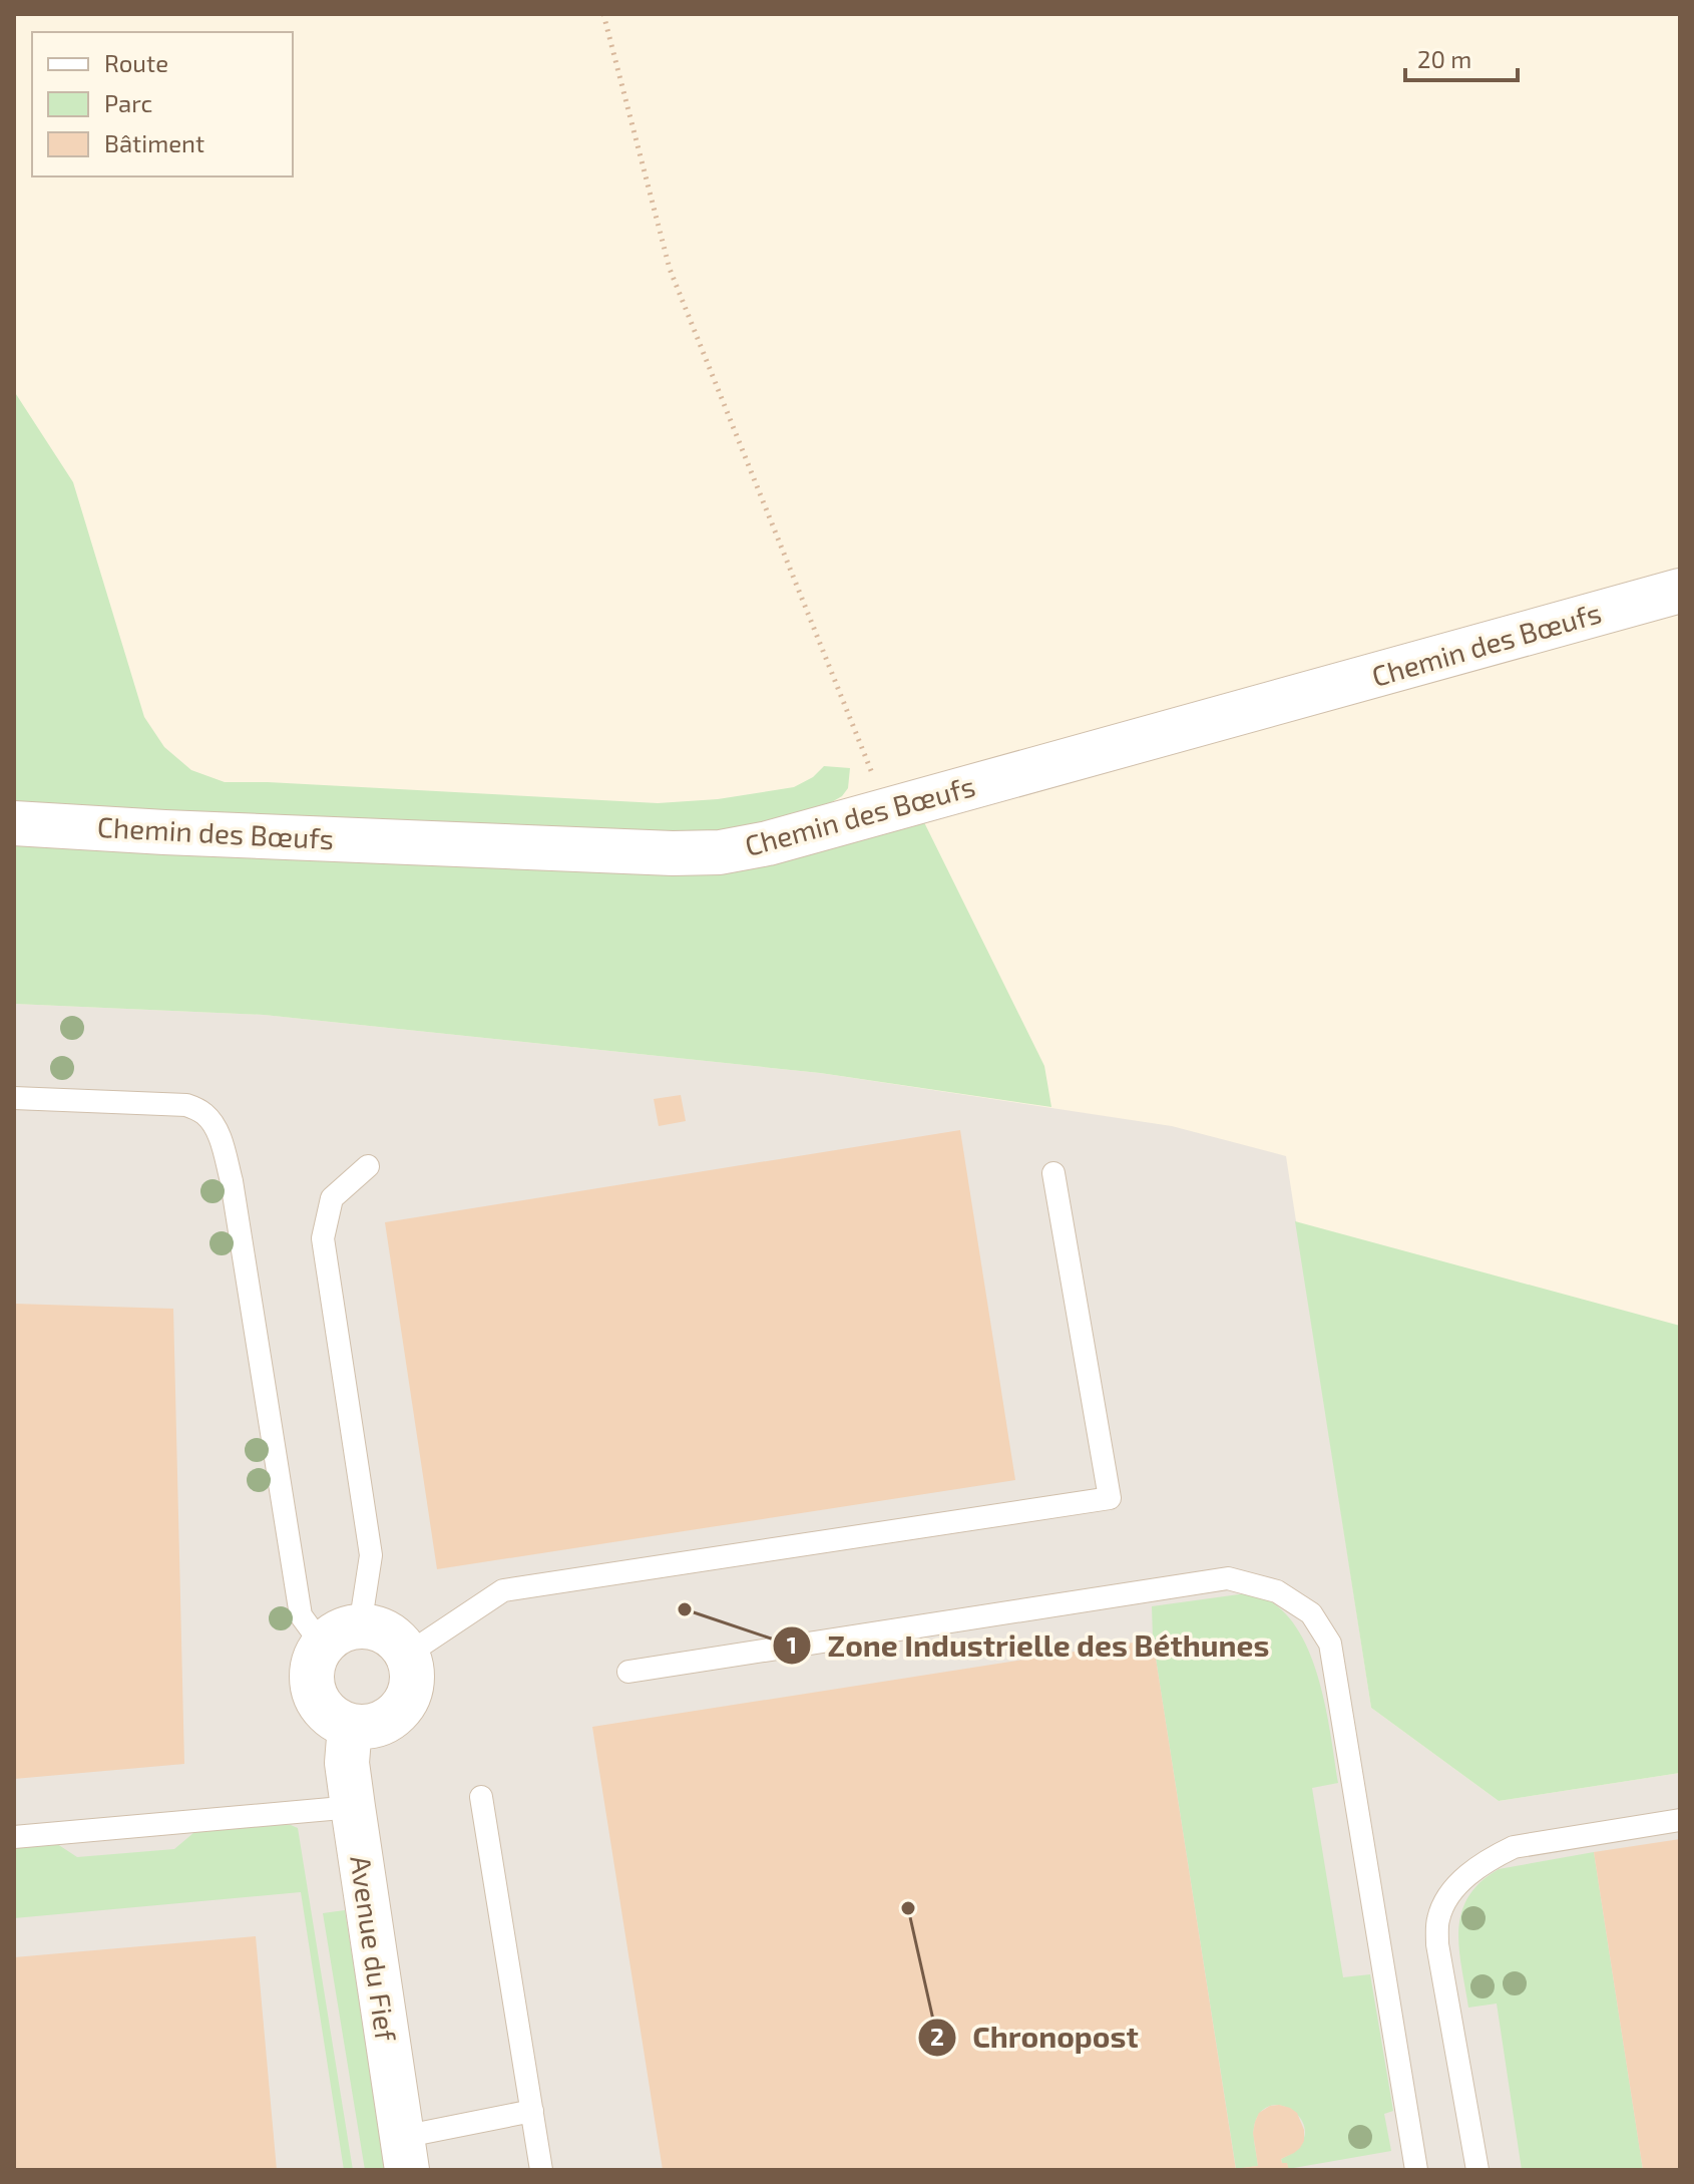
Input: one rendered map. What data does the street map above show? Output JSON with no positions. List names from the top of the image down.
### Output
{
  "streets": {
    "street": ["Chemin des Bœufs", "Avenue du Fief"]
  },
  "places": ["Zone Industrielle des Béthunes", "Chronopost"],
  "legend": ["Route", "Parc", "Bâtiment"],
  "scale_bar": "20 m"
}
